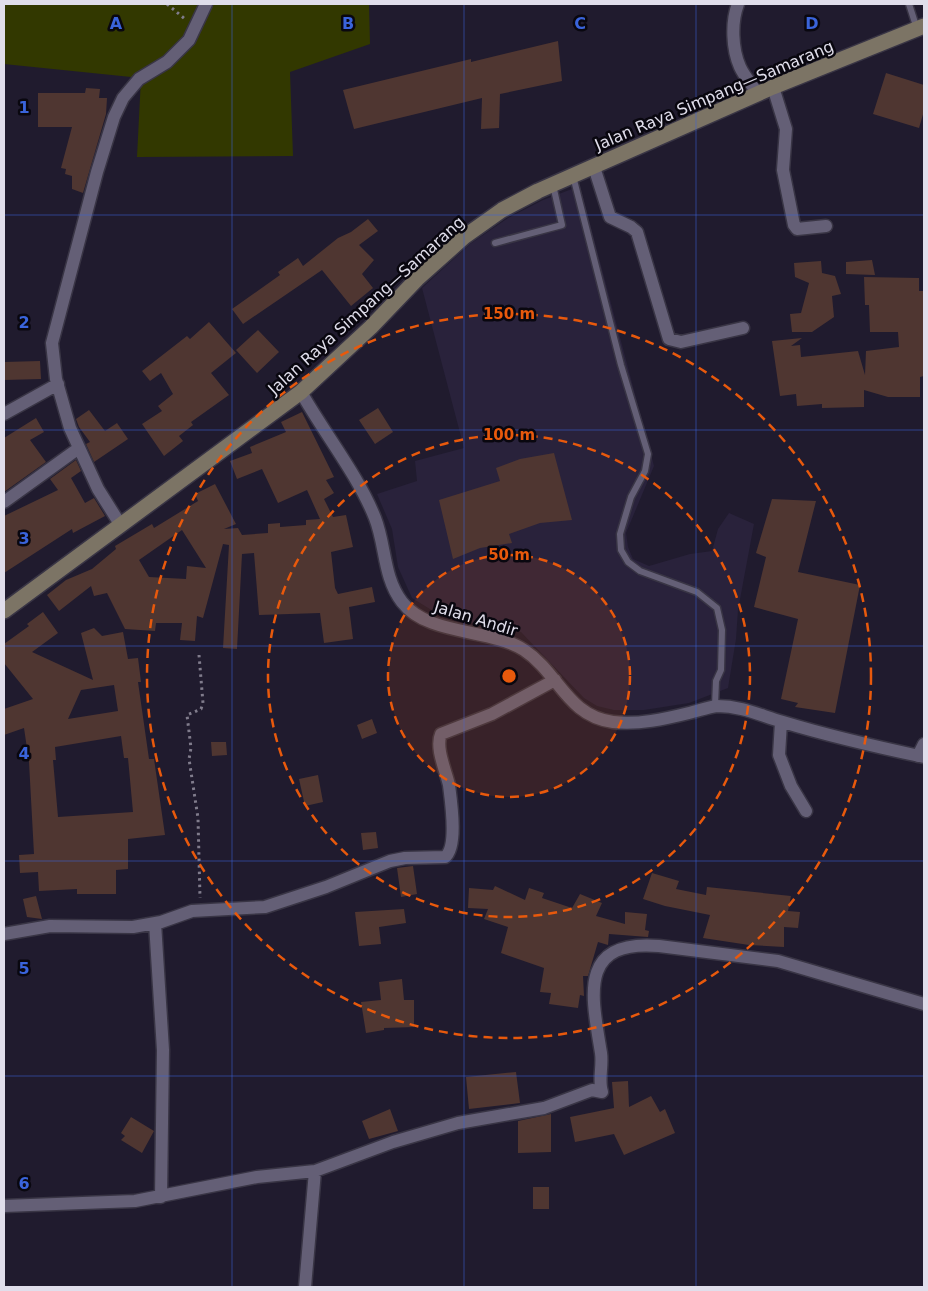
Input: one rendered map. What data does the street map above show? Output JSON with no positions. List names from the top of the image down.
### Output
{
  "streets": {
    "main road": ["Jalan Raya Simpang—Samarang"],
    "street": ["Jalan Andir"]
  },
  "crossings": [
    ["Jalan Raya Simpang—Samarang", "Jalan Andir"]
  ],
  "grid": {
    "columns": [
      "A",
      "B",
      "C",
      "D"
    ],
    "rows": [
      "1",
      "2",
      "3",
      "4",
      "5",
      "6"
    ]
  },
  "rings": ["150 m", "100 m", "50 m"]
}
